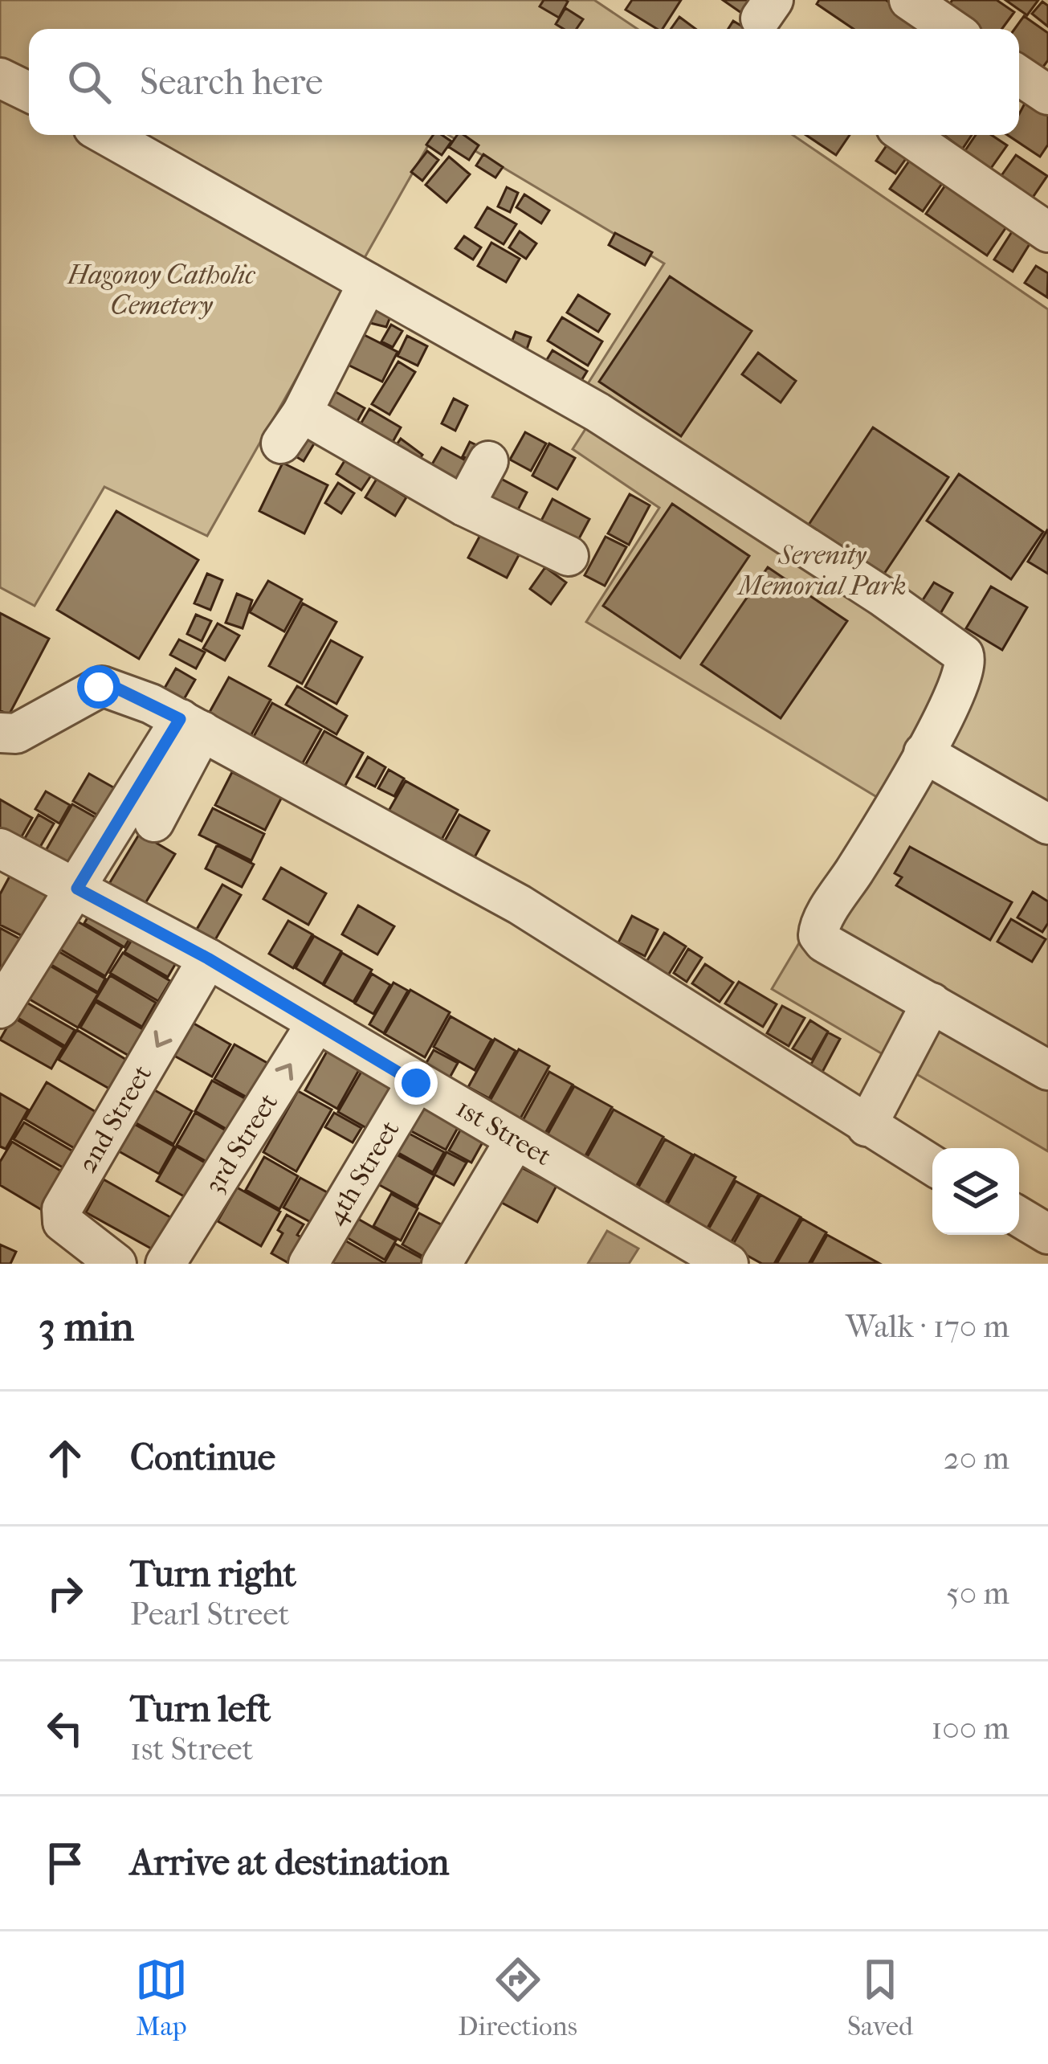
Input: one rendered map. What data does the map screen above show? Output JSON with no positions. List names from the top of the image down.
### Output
{
  "streets": {
    "street": [
      "2nd Street",
      "1st Street",
      "3rd Street",
      "4th Street"
    ]
  },
  "crossings": [
    ["2nd Street", "1st Street"],
    ["1st Street", "3rd Street"],
    ["1st Street", "4th Street"]
  ],
  "parks": ["Hagonoy Catholic Cemetery", "Serenity Memorial Park"],
  "page": {
    "search": "Search here",
    "heading": ["3 min", "Walk · 170 m"],
    "list": [
      ["Continue", "20 m"],
      ["Turn right", "Pearl Street", "50 m"],
      ["Turn left", "1st Street", "100 m"],
      "Arrive at destination"
    ],
    "nav": ["Map", "Directions", "Saved"]
  }
}
